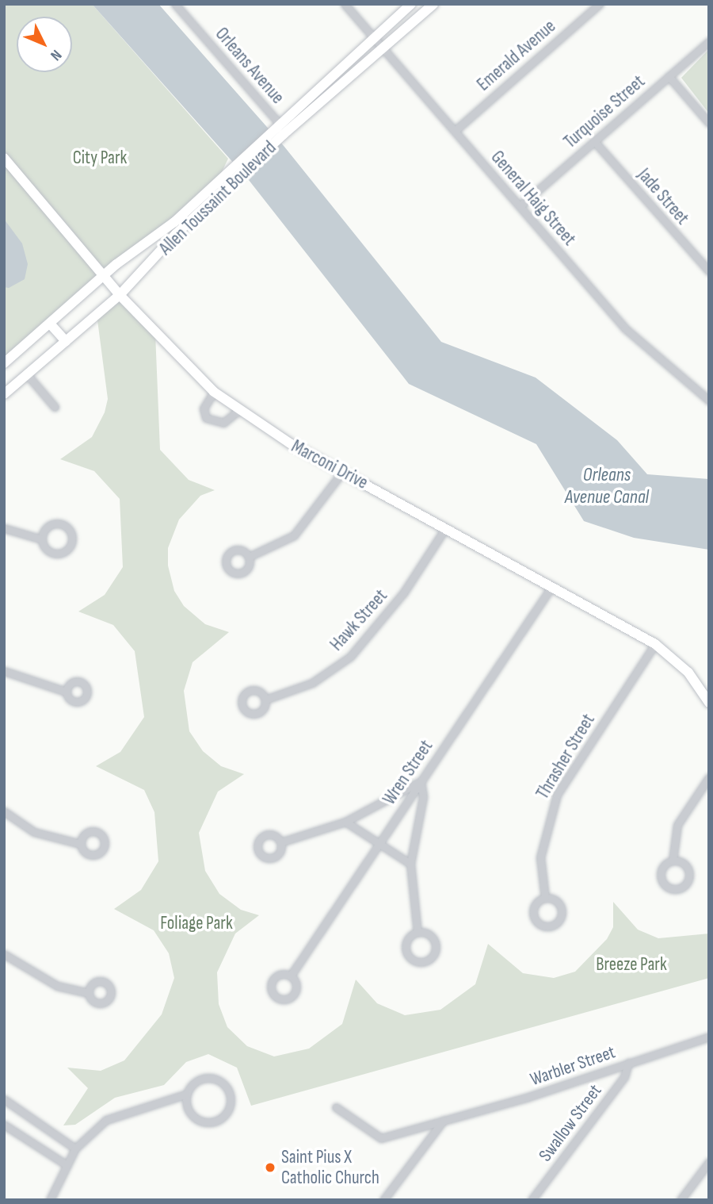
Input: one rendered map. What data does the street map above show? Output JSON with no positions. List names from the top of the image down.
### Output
{
  "streets": {
    "main road": ["Allen Toussaint Boulevard", "Marconi Drive"],
    "street": [
      "Emerald Avenue",
      "Orleans Avenue",
      "Turquoise Street",
      "Jade Street",
      "General Haig Street",
      "Hawk Street",
      "Thrasher Street",
      "Wren Street",
      "Warbler Street",
      "Swallow Street"
    ]
  },
  "crossings": [
    ["Emerald Avenue", "General Haig Street"],
    ["Orleans Avenue", "Allen Toussaint Boulevard"],
    ["Turquoise Street", "Jade Street"],
    ["Turquoise Street", "General Haig Street"],
    ["Allen Toussaint Boulevard", "General Haig Street"],
    ["Allen Toussaint Boulevard", "Marconi Drive"],
    ["Marconi Drive", "Hawk Street"],
    ["Marconi Drive", "Thrasher Street"],
    ["Marconi Drive", "Wren Street"],
    ["Warbler Street", "Swallow Street"]
  ],
  "water": ["Orleans Avenue Canal"],
  "parks": ["City Park", "Foliage Park", "Breeze Park"],
  "places": ["Saint Pius X Catholic Church"],
  "north": "bottom right"
}
